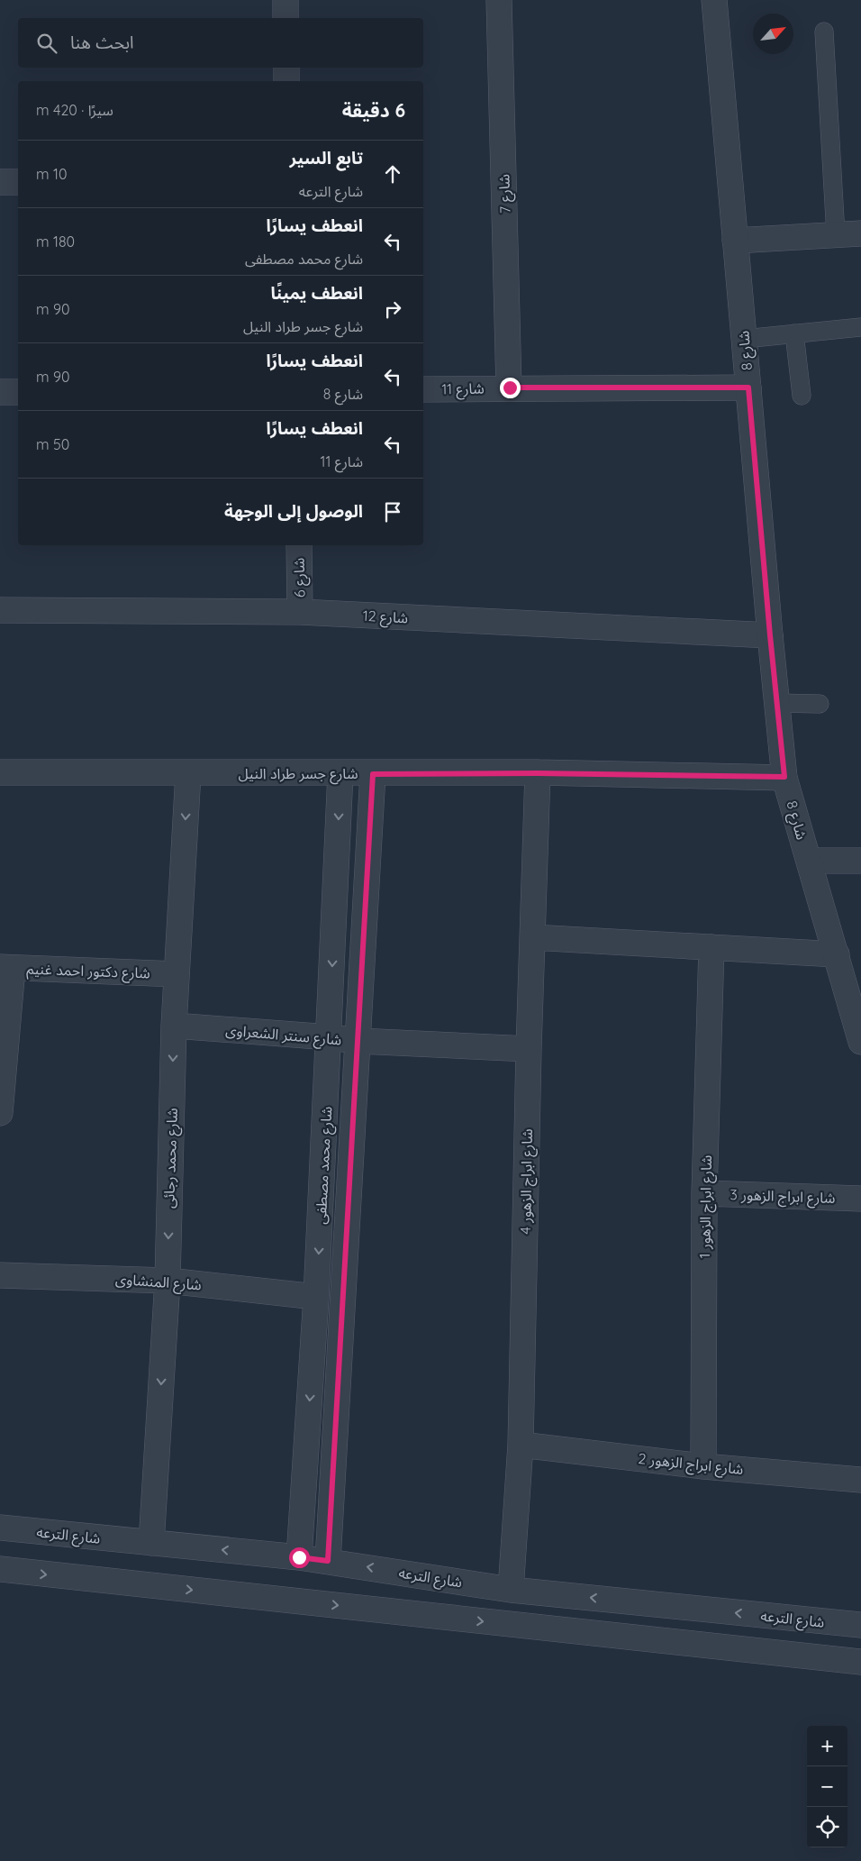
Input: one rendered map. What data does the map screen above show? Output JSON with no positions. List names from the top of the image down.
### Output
{
  "streets": {
    "street": [
      "شارع 7",
      "شارع 8",
      "شارع 11",
      "شارع 6",
      "شارع 12",
      "شارع جسر طراد النيل",
      "شارع دكتور احمد غنيم",
      "شارع سنتر الشعراوى",
      "شارع محمد رجائى",
      "شارع محمد مصطفى",
      "شارع ابراج الزهور 4",
      "شارع ابراج الزهور 3",
      "شارع ابراج الزهور 1",
      "شارع المنشاوى",
      "شارع ابراج الزهور 2",
      "شارع الترعه"
    ]
  },
  "crossings": [
    ["شارع 7", "شارع 11"],
    ["شارع 8", "شارع 11"],
    ["شارع 8", "شارع 12"],
    ["شارع 8", "شارع جسر طراد النيل"],
    ["شارع 6", "شارع 12"],
    ["شارع جسر طراد النيل", "شارع محمد رجائى"],
    ["شارع جسر طراد النيل", "شارع محمد مصطفى"],
    ["شارع جسر طراد النيل", "شارع ابراج الزهور 4"],
    ["شارع دكتور احمد غنيم", "شارع محمد رجائى"],
    ["شارع سنتر الشعراوى", "شارع محمد رجائى"],
    ["شارع سنتر الشعراوى", "شارع محمد مصطفى"],
    ["شارع سنتر الشعراوى", "شارع ابراج الزهور 4"],
    ["شارع محمد رجائى", "شارع المنشاوى"],
    ["شارع محمد رجائى", "شارع الترعه"],
    ["شارع محمد مصطفى", "شارع المنشاوى"],
    ["شارع محمد مصطفى", "شارع الترعه"],
    ["شارع ابراج الزهور 4", "شارع ابراج الزهور 2"],
    ["شارع ابراج الزهور 4", "شارع الترعه"],
    ["شارع ابراج الزهور 3", "شارع ابراج الزهور 1"],
    ["شارع ابراج الزهور 1", "شارع ابراج الزهور 2"]
  ],
  "one_way": ["شارع محمد رجائى"],
  "north": "top right",
  "page": {
    "search": "ابحث هنا",
    "heading": ["6 دقيقة", "سيرًا · 420 m"],
    "list": [
      ["تابع السير", "شارع الترعه", "10 m"],
      ["انعطف يسارًا", "شارع محمد مصطفى", "180 m"],
      ["انعطف يمينًا", "شارع جسر طراد النيل", "90 m"],
      ["انعطف يسارًا", "شارع 8", "90 m"],
      ["انعطف يسارًا", "شارع 11", "50 m"],
      "الوصول إلى الوجهة"
    ],
    "map_buttons": ["+", "−"]
  }
}
